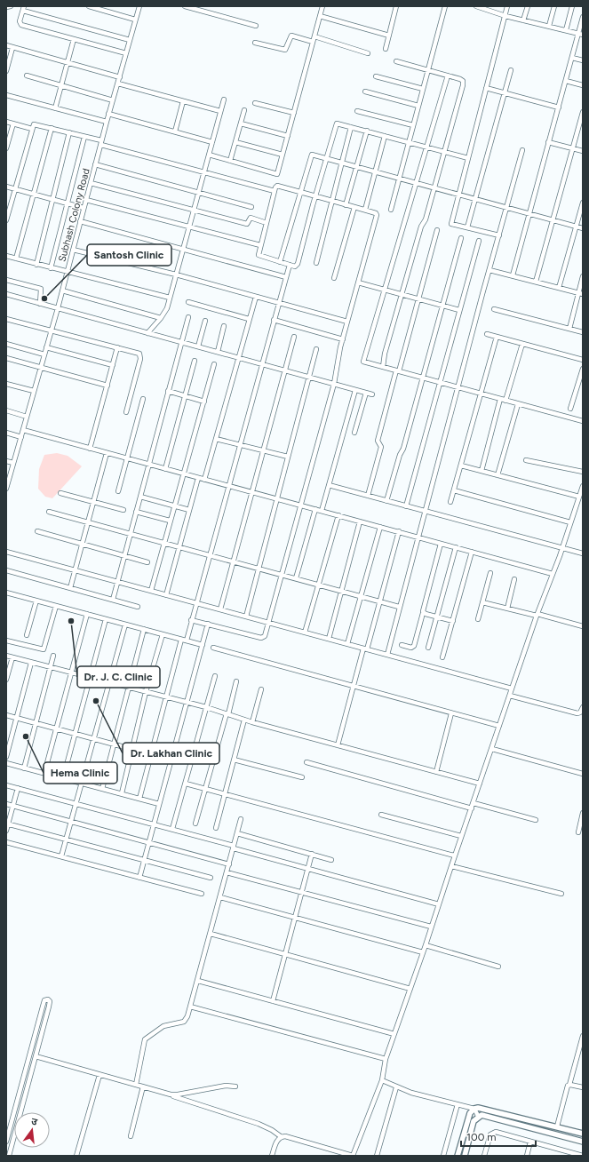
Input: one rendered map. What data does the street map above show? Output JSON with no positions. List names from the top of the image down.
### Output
{
  "streets": {
    "street": ["Subhash Colony Road"]
  },
  "places": [
    "Santosh Clinic",
    "Dr. J. C. Clinic",
    "Dr. Lakhan Clinic",
    "Hema Clinic"
  ],
  "scale_bar": "100 m",
  "north": "top"
}
